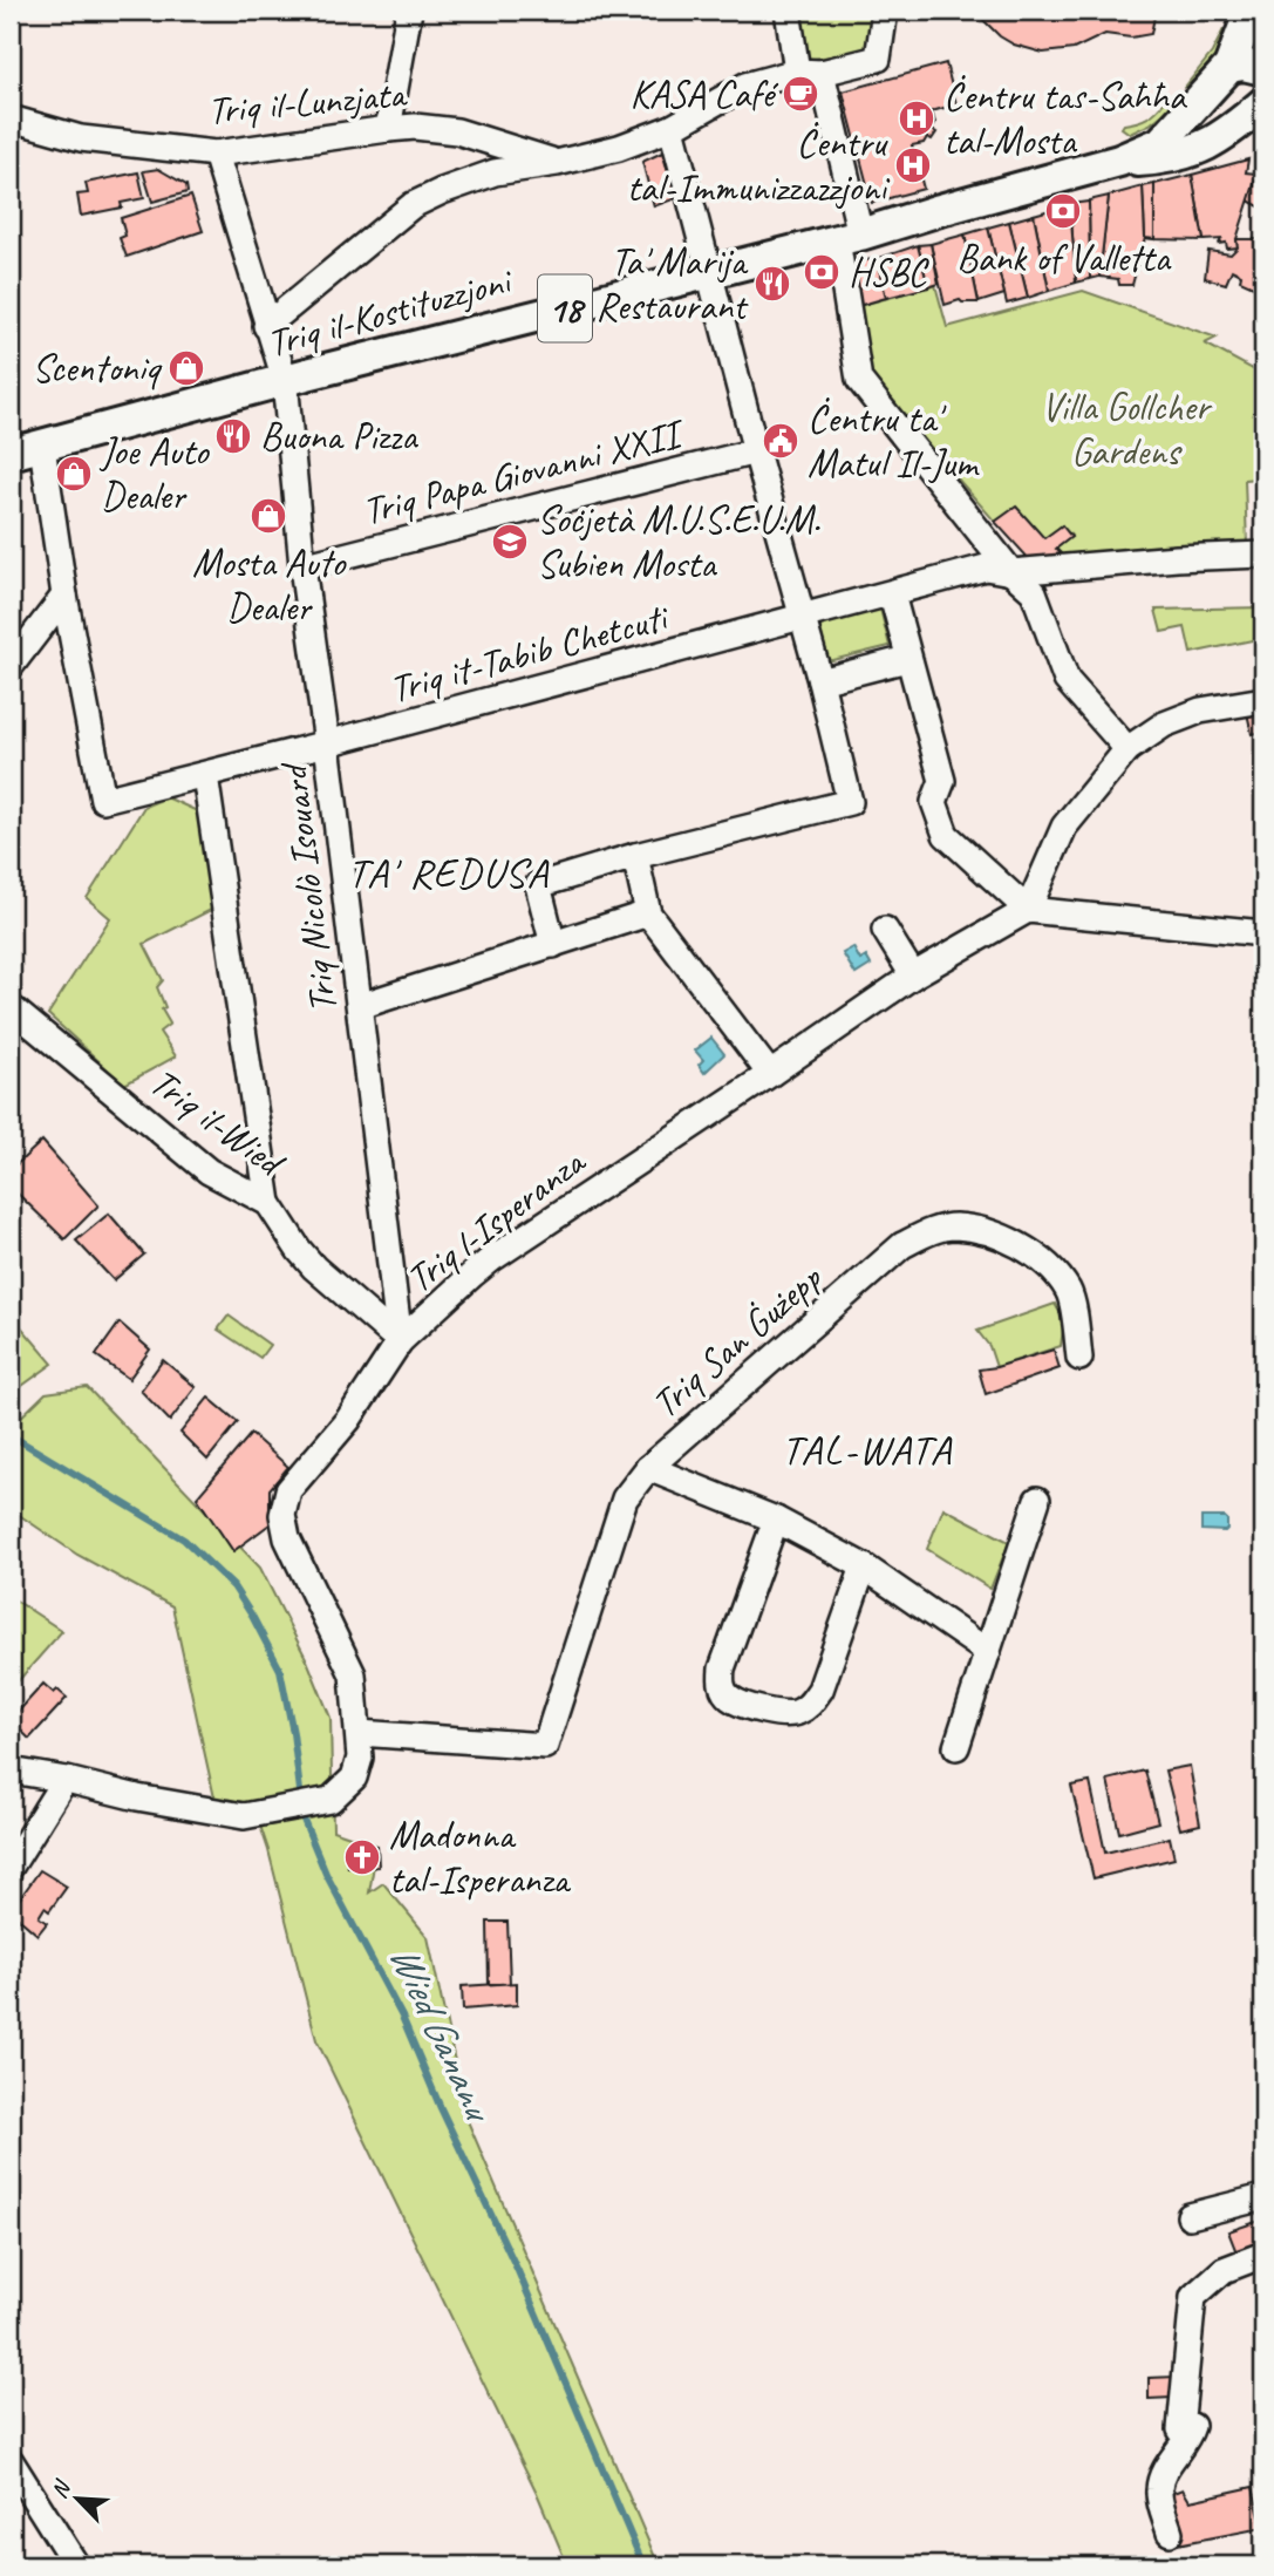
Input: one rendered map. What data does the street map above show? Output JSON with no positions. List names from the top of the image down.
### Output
{
  "streets": {
    "main road": ["18", "Triq il-Kostituzzjoni"],
    "street": [
      "Triq il-Lunzjata",
      "Triq Papa Giovanni XXII",
      "Triq it-Tabib Chetcuti",
      "Triq Nicolò Isouard",
      "Triq il-Wied",
      "Triq l-Isperanza",
      "Triq San Ġużepp"
    ]
  },
  "crossings": [
    ["Triq il-Lunzjata", "Triq Nicolò Isouard"],
    ["18", "Triq il-Kostituzzjoni"],
    ["Triq il-Kostituzzjoni", "Triq Nicolò Isouard"],
    ["Triq Papa Giovanni XXII", "Triq Nicolò Isouard"],
    ["Triq it-Tabib Chetcuti", "Triq Nicolò Isouard"],
    ["Triq Nicolò Isouard", "Triq il-Wied"],
    ["Triq Nicolò Isouard", "Triq l-Isperanza"],
    ["Triq il-Wied", "Triq l-Isperanza"],
    ["Triq l-Isperanza", "Triq San Ġużepp"]
  ],
  "districts": ["TA' REDUSA", "TAL-WATA"],
  "water": ["Wied Gananu"],
  "parks": ["Villa Gollcher Gardens"],
  "places": {
    "cafe": ["KASA Café"],
    "hospital": ["Ċentru tas-Saħħa tal-Mosta", "Ċentru tal-Immunizzazzjoni"],
    "bank": ["Bank of Valletta", "HSBC"],
    "restaurant": ["Ta' Marija Restaurant", "Buona Pizza"],
    "shop": ["Scentoniq", "Joe Auto Dealer", "Mosta Auto Dealer"],
    "public building": ["Ċentru ta' Matul Il-Jum"],
    "school or university": ["Soċjetà M.U.S.E.U.M. Subien Mosta"],
    "church": ["Madonna tal-Isperanza"]
  },
  "north": "top left"
}
